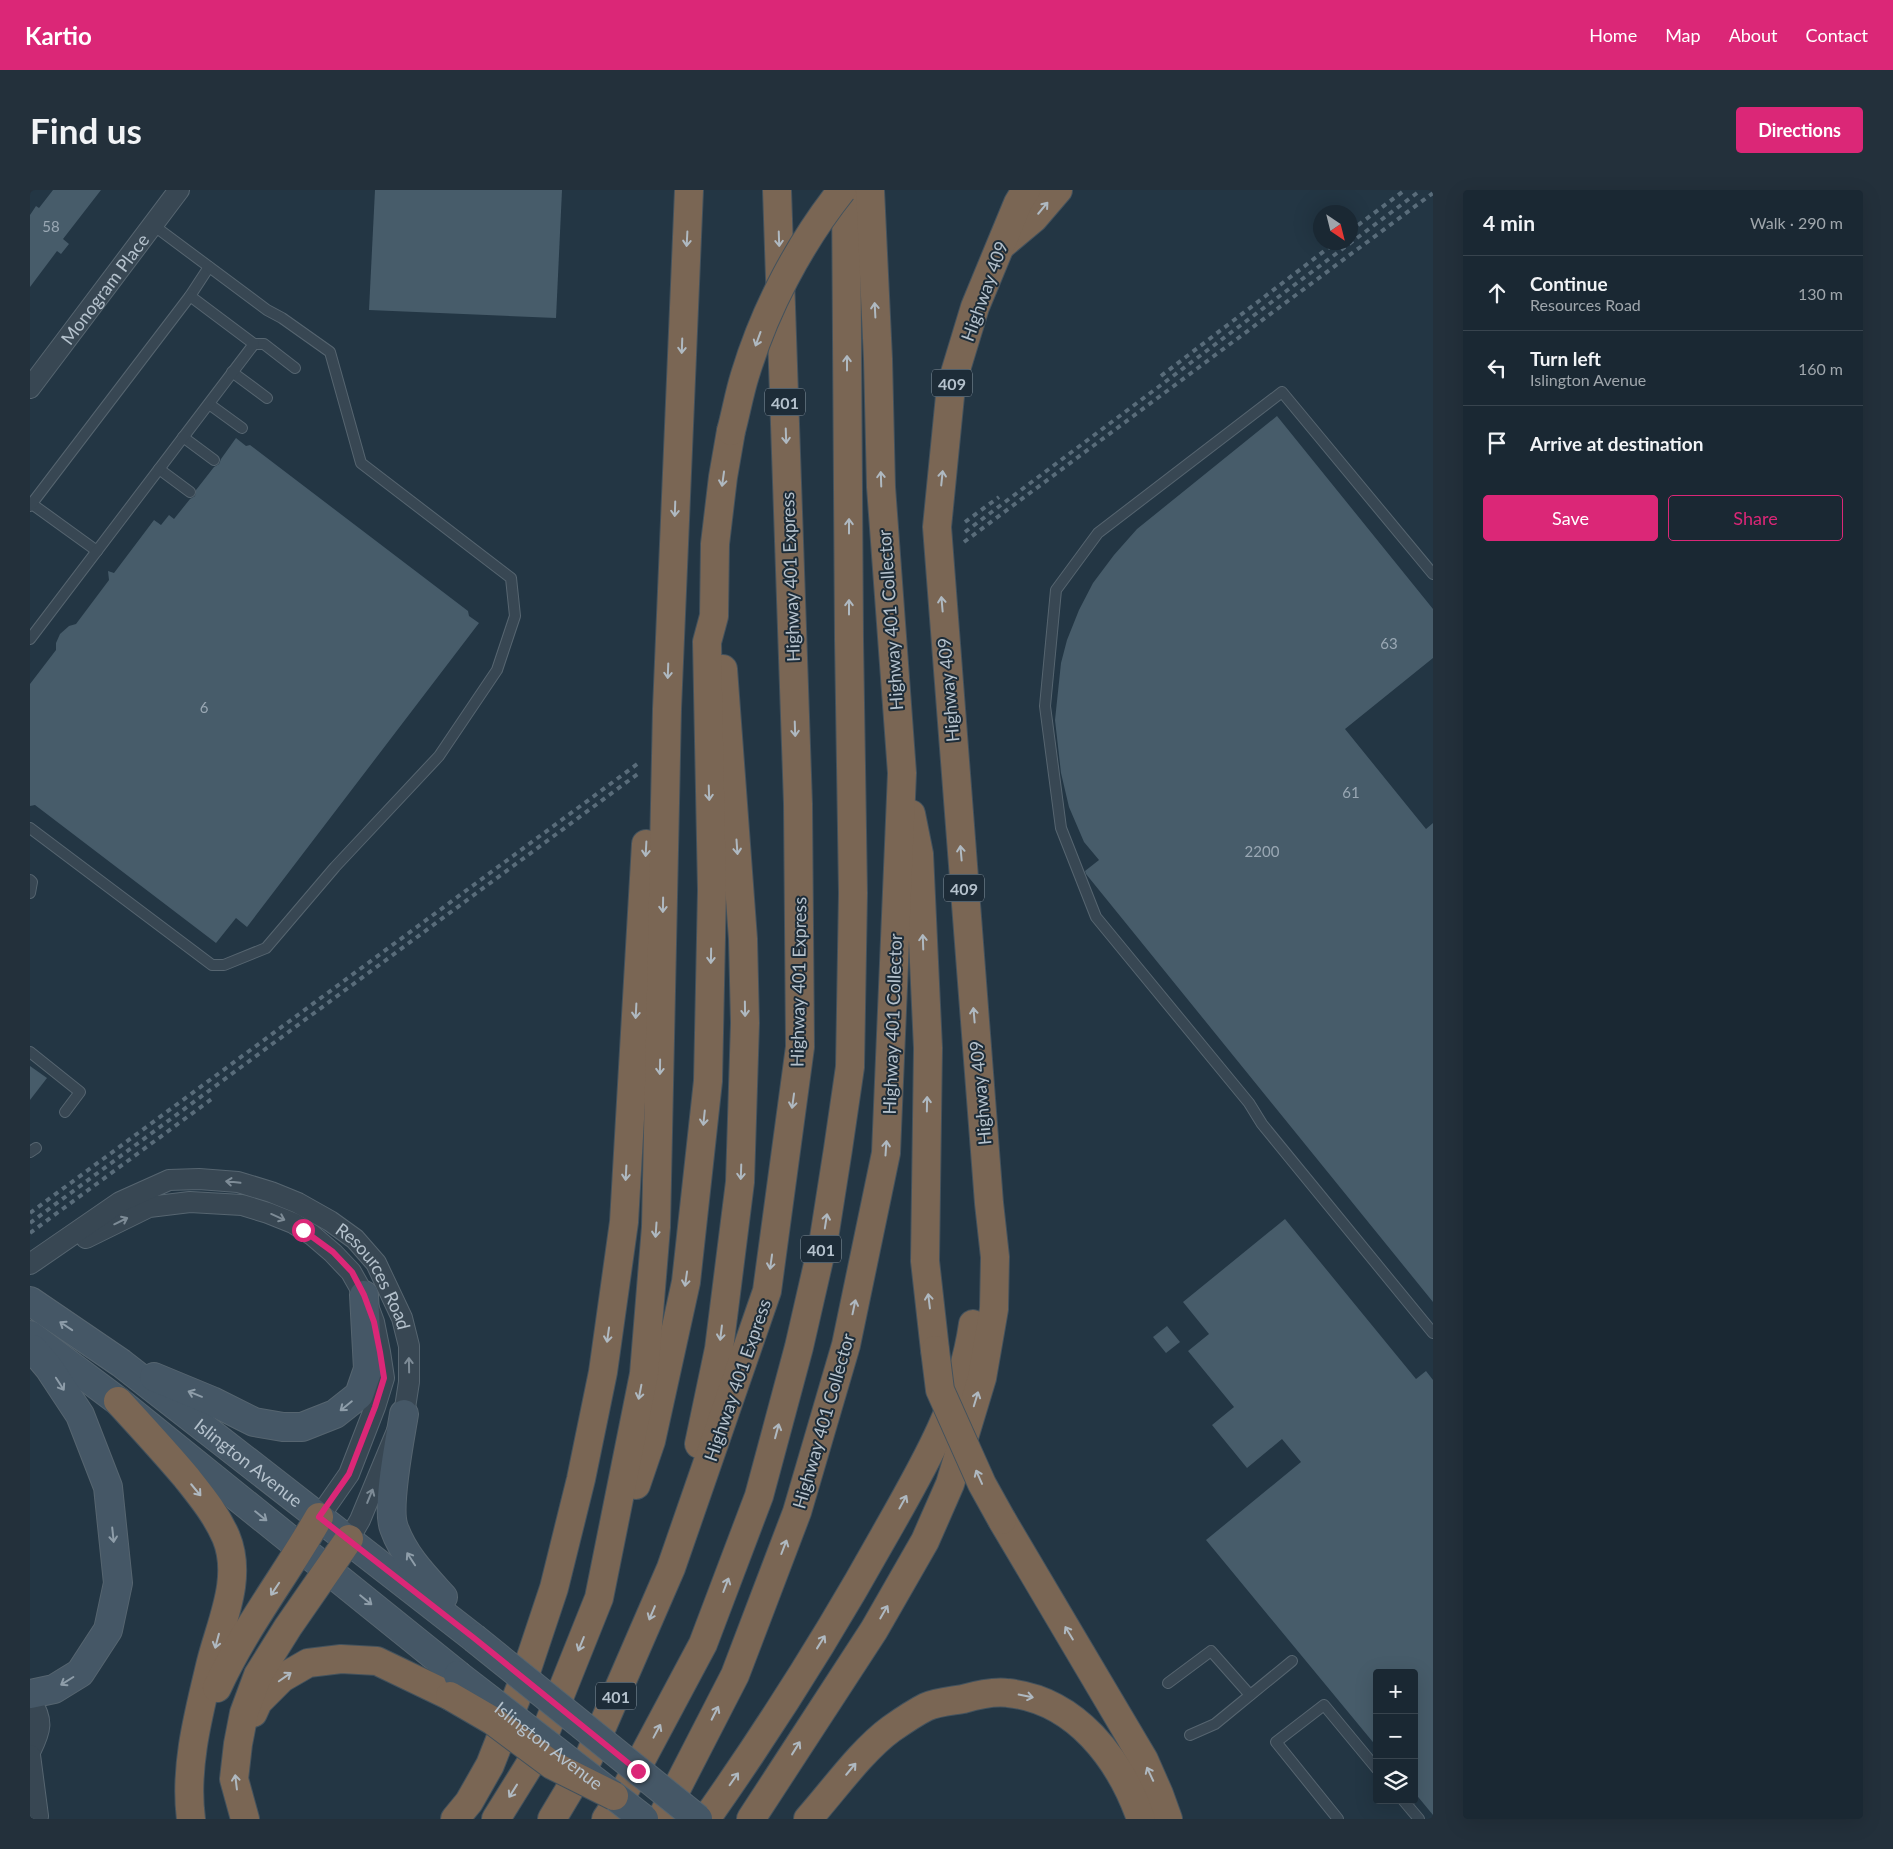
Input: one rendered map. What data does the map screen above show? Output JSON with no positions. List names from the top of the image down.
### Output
{
  "streets": {
    "highway": [
      "Highway 409",
      "409",
      "401",
      "Highway 401 Express",
      "Highway 401 Collector"
    ],
    "main road": ["Islington Avenue"],
    "street": ["Monogram Place", "Resources Road"]
  },
  "crossings": [
    ["401", "Islington Avenue"],
    ["Resources Road", "Islington Avenue"]
  ],
  "house_numbers": [
    "58",
    "63",
    "6",
    "61",
    "2200"
  ],
  "north": "bottom right",
  "page": {
    "header": "Kartio",
    "nav": [
      "Home",
      "Map",
      "About",
      "Contact"
    ],
    "buttons": [
      "Directions",
      ["Save", "Share"]
    ],
    "title": "Find us",
    "heading": ["4 min", "Walk · 290 m"],
    "list": [
      ["Continue", "Resources Road", "130 m"],
      ["Turn left", "Islington Avenue", "160 m"],
      "Arrive at destination"
    ],
    "map_buttons": ["+", "−"]
  }
}
